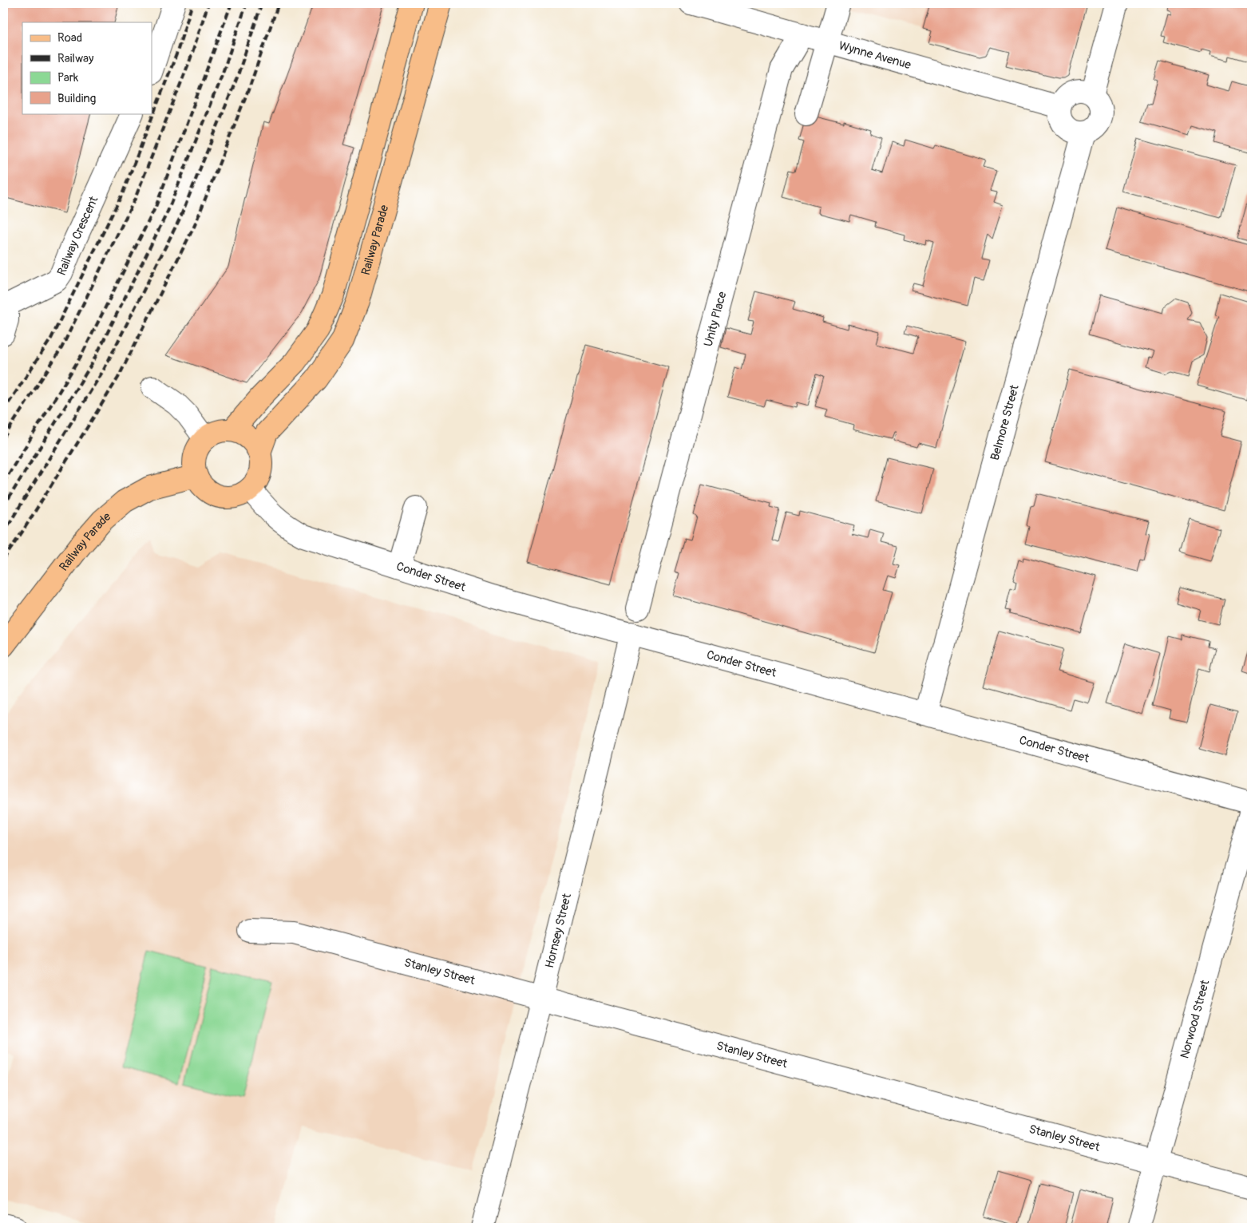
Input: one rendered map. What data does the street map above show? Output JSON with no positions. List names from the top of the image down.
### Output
{
  "streets": {
    "main road": ["Railway Parade"],
    "street": [
      "Wynne Avenue",
      "Railway Crescent",
      "Unity Place",
      "Belmore Street",
      "Conder Street",
      "Hornsey Street",
      "Stanley Street",
      "Norwood Street"
    ]
  },
  "crossings": [
    ["Wynne Avenue", "Unity Place"],
    ["Wynne Avenue", "Belmore Street"],
    ["Railway Parade", "Conder Street"],
    ["Belmore Street", "Conder Street"],
    ["Conder Street", "Hornsey Street"],
    ["Hornsey Street", "Stanley Street"],
    ["Stanley Street", "Norwood Street"]
  ],
  "legend": [
    "Road",
    "Railway",
    "Park",
    "Building"
  ]
}
